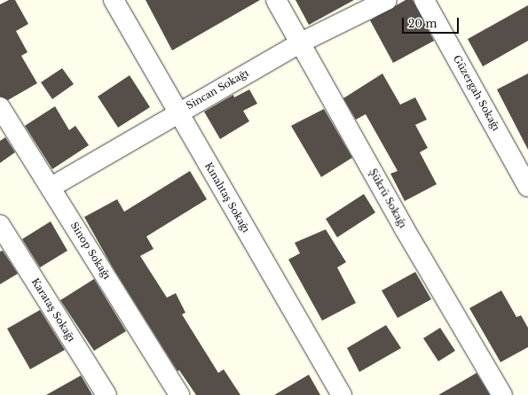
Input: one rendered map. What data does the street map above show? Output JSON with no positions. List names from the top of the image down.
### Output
{
  "streets": {
    "street": [
      "Sincan Sokağı",
      "Güzergah Sokağı",
      "Kınalıtaş Sokağı",
      "Şükrü Sokağı",
      "Sinop Sokağı",
      "Karataş Sokağı"
    ]
  },
  "crossings": [
    ["Sincan Sokağı", "Kınalıtaş Sokağı"],
    ["Sincan Sokağı", "Şükrü Sokağı"],
    ["Sincan Sokağı", "Sinop Sokağı"]
  ],
  "scale_bar": "20 m"
}
